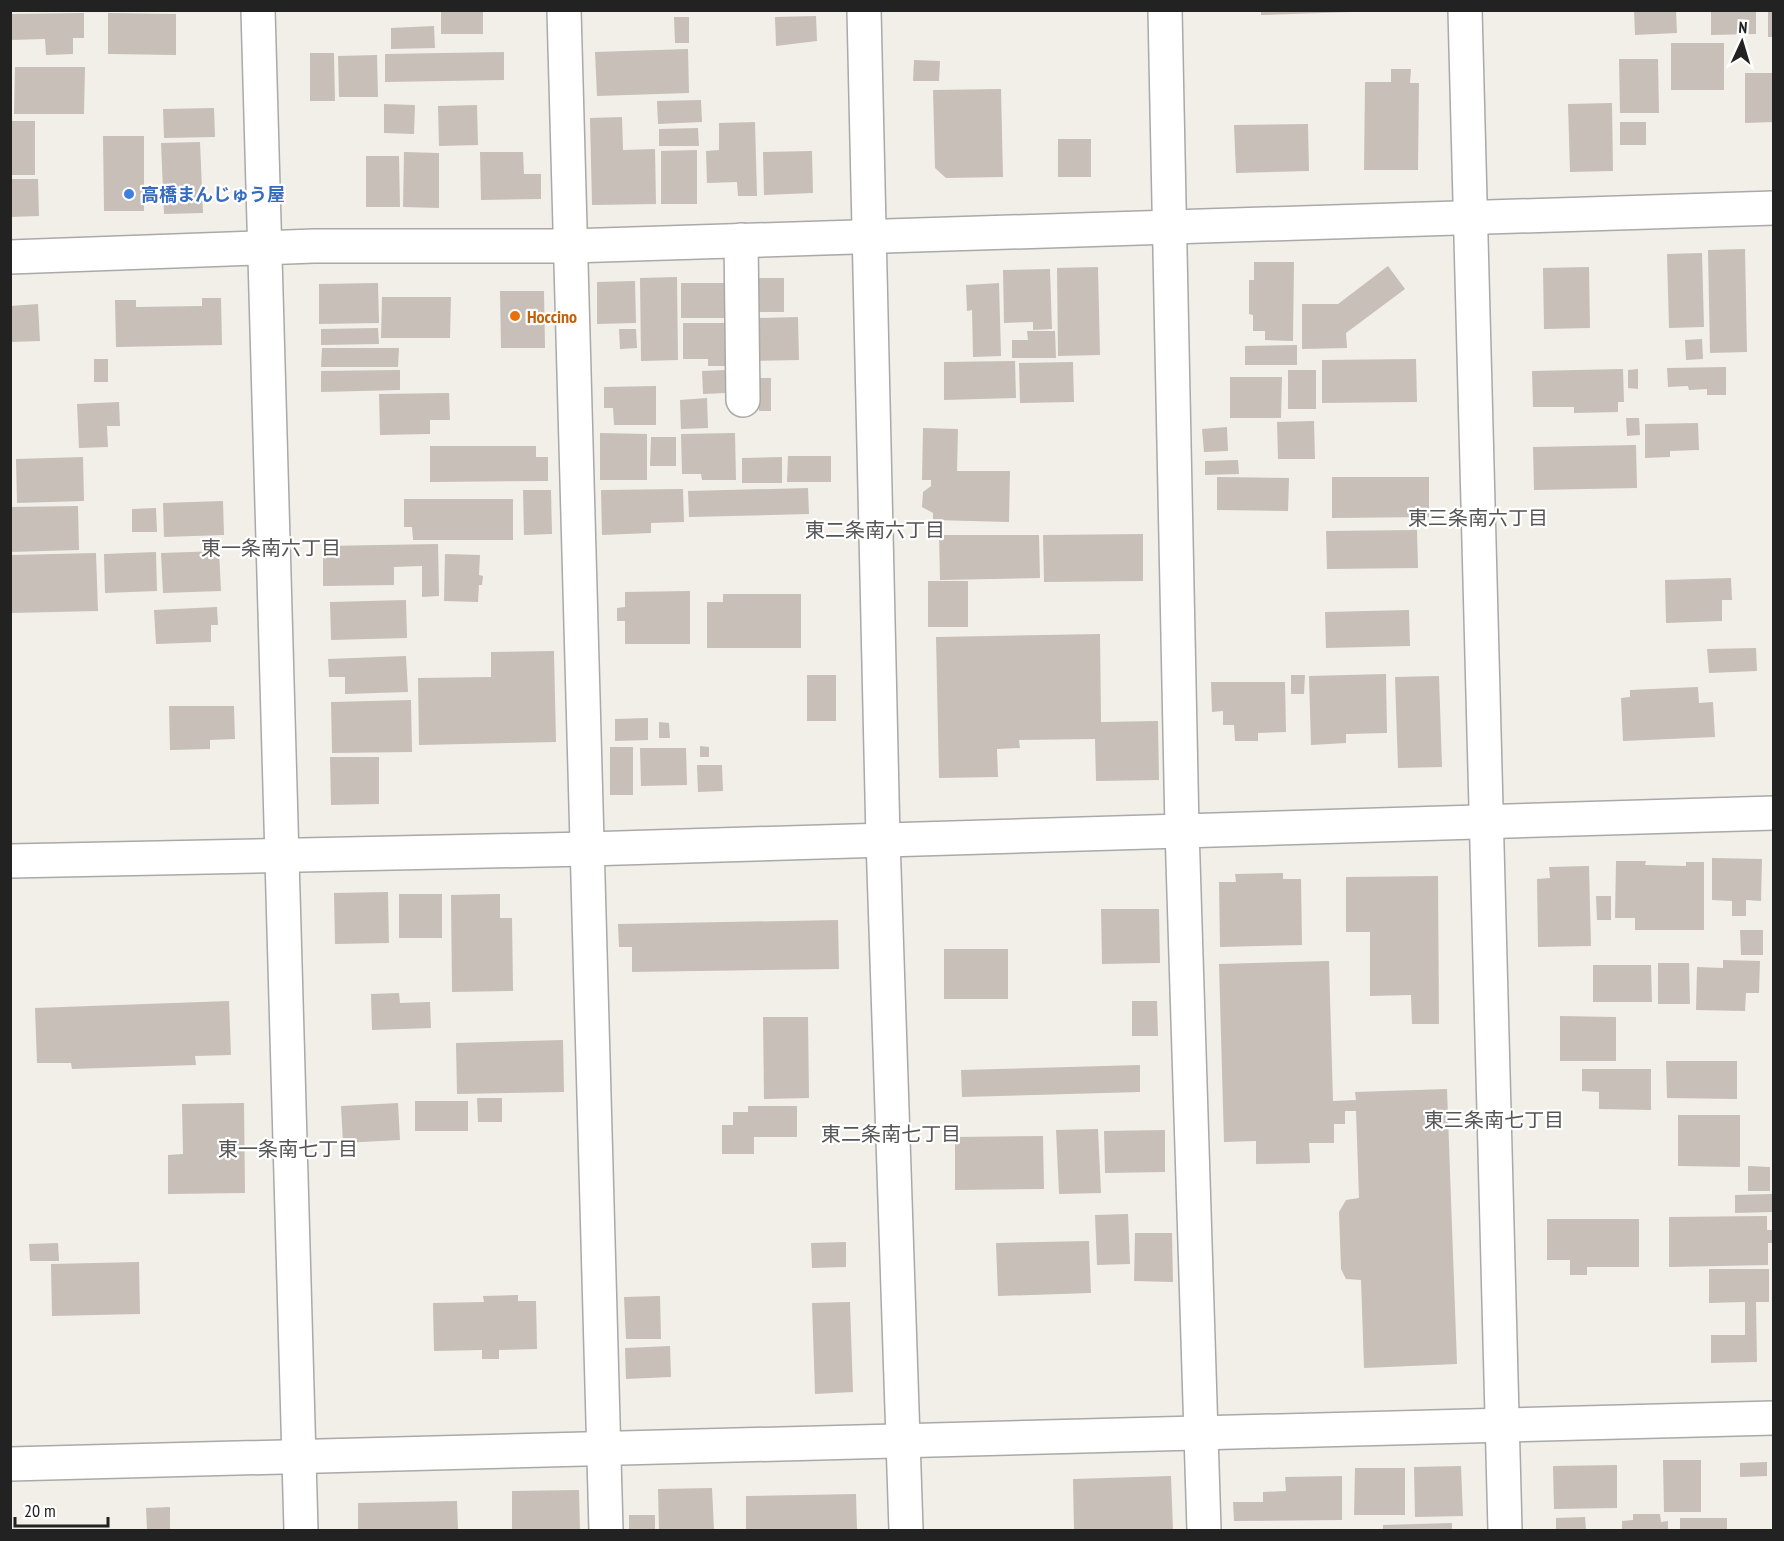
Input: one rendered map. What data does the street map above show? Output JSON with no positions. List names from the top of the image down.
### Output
{
  "districts": [
    "東三条南六丁目",
    "東二条南六丁目",
    "東一条南六丁目",
    "東三条南七丁目",
    "東二条南七丁目",
    "東一条南七丁目"
  ],
  "places": ["高橋まんじゅう屋", "Hoccino"],
  "scale_bar": "20 m",
  "north": "top"
}
